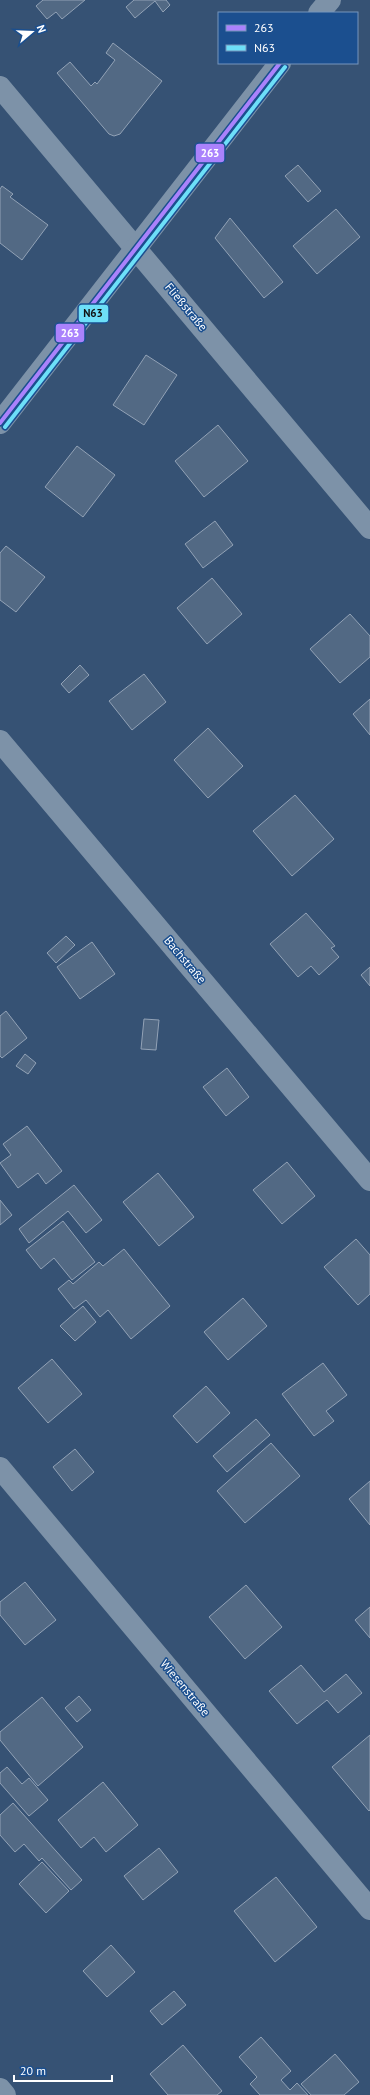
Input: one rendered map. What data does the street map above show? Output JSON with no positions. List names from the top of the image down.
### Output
{
  "streets": {
    "street": ["Fließstraße", "Bachstraße", "Wiesenstraße"]
  },
  "lines": ["transit line 263", "transit line N63"],
  "legend": ["263", "N63"],
  "scale_bar": "20 m",
  "north": "right"
}
